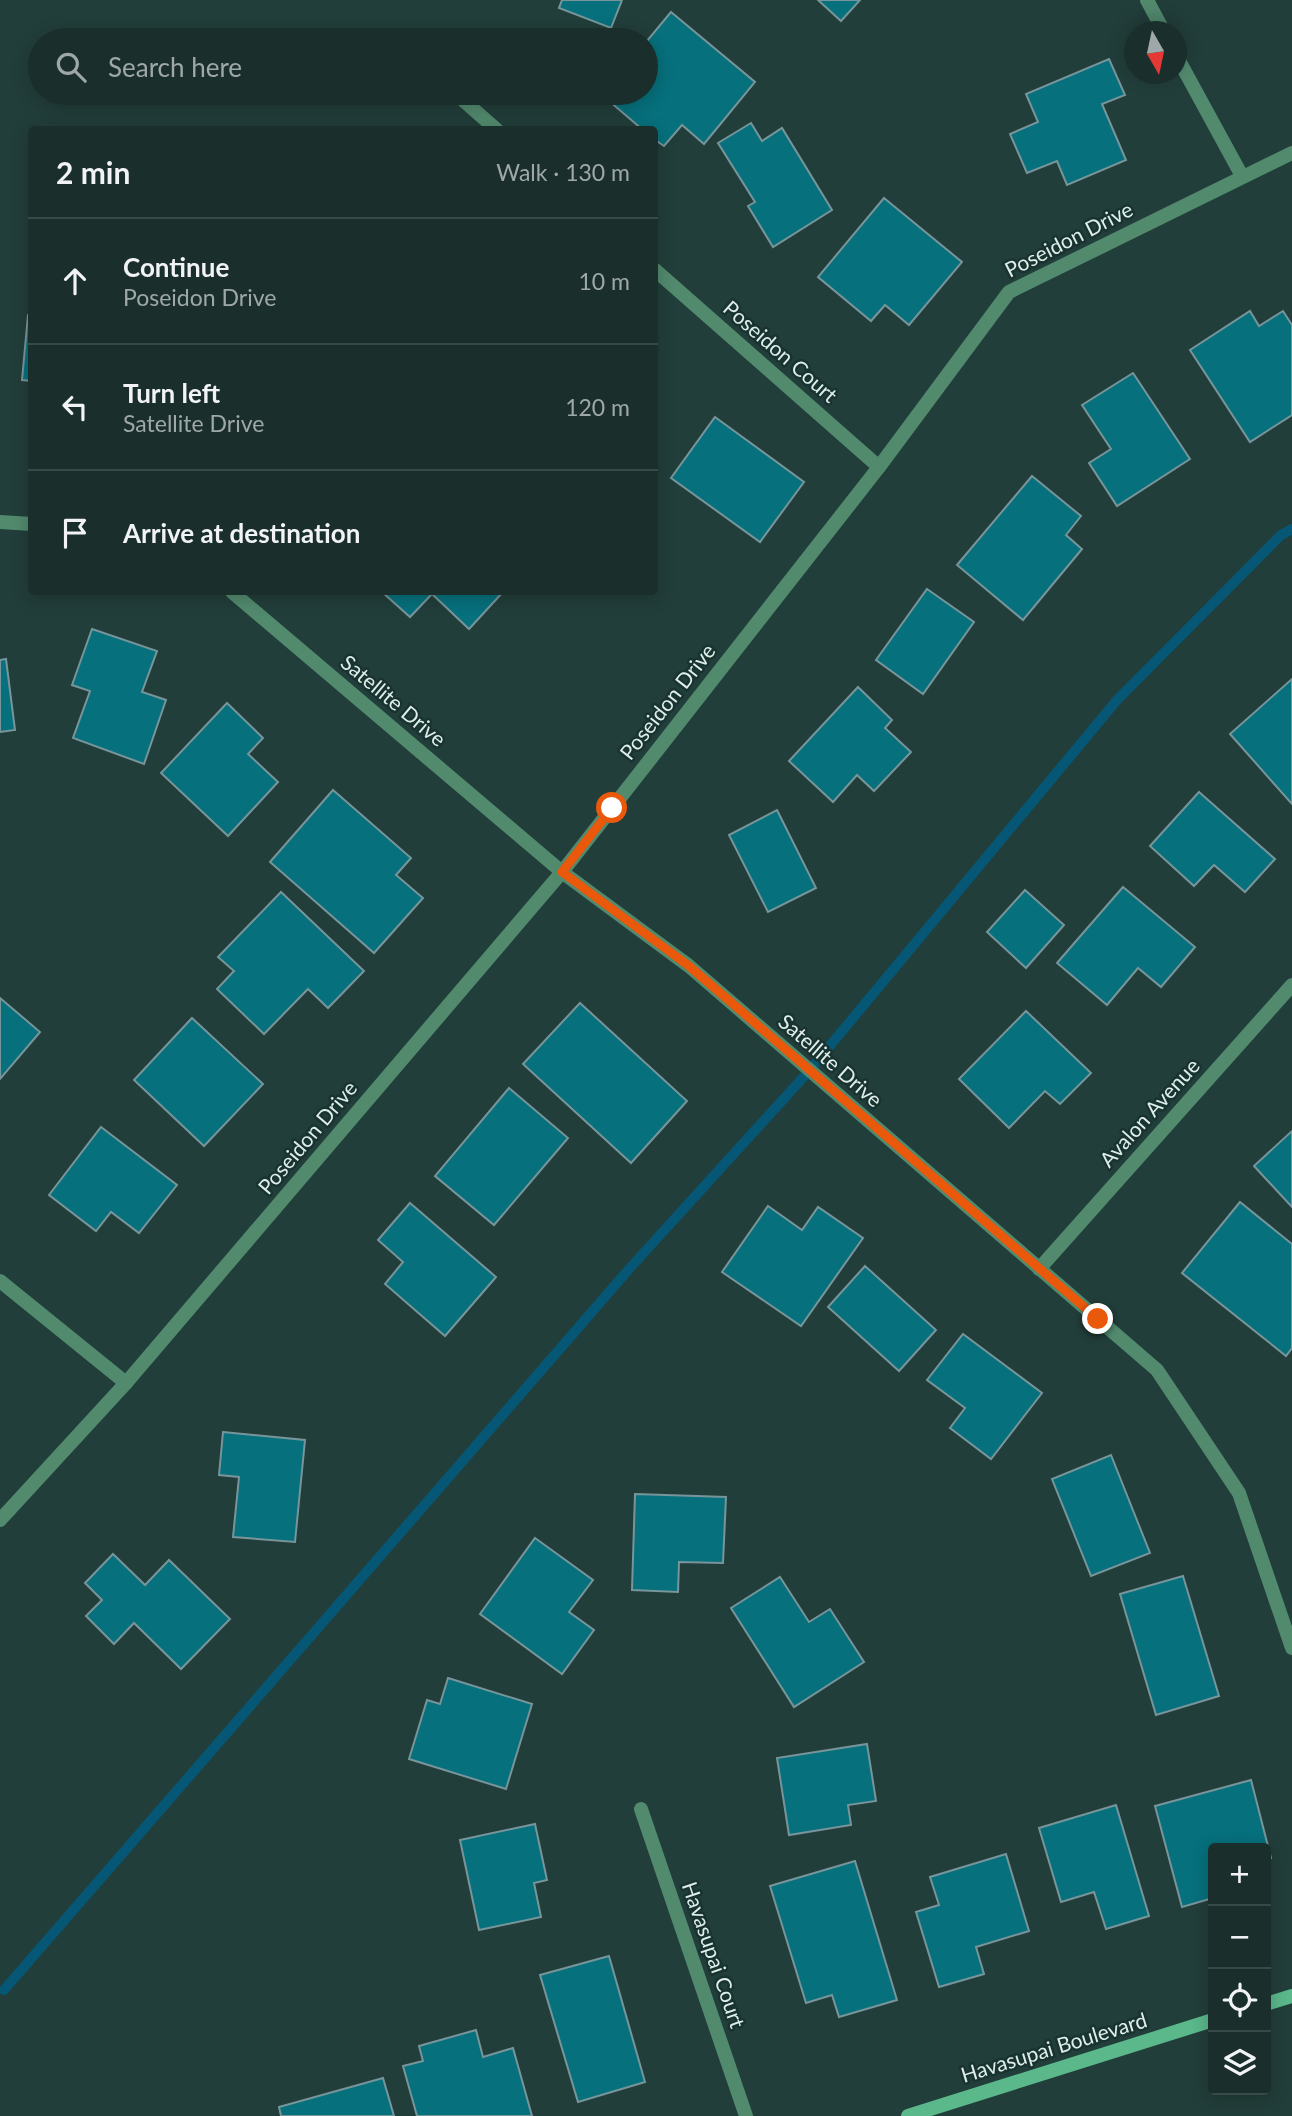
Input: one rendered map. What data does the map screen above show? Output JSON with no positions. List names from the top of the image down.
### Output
{
  "streets": {
    "street": [
      "Poseidon Drive",
      "Poseidon Court",
      "Satellite Drive",
      "Avalon Avenue",
      "Havasupai Court",
      "Havasupai Boulevard"
    ]
  },
  "crossings": [
    ["Poseidon Drive", "Poseidon Court"],
    ["Poseidon Drive", "Satellite Drive"],
    ["Satellite Drive", "Avalon Avenue"]
  ],
  "north": "bottom",
  "page": {
    "search": "Search here",
    "heading": ["2 min", "Walk · 130 m"],
    "list": [
      ["Continue", "Poseidon Drive", "10 m"],
      ["Turn left", "Satellite Drive", "120 m"],
      "Arrive at destination"
    ],
    "map_buttons": ["+", "−"]
  }
}
